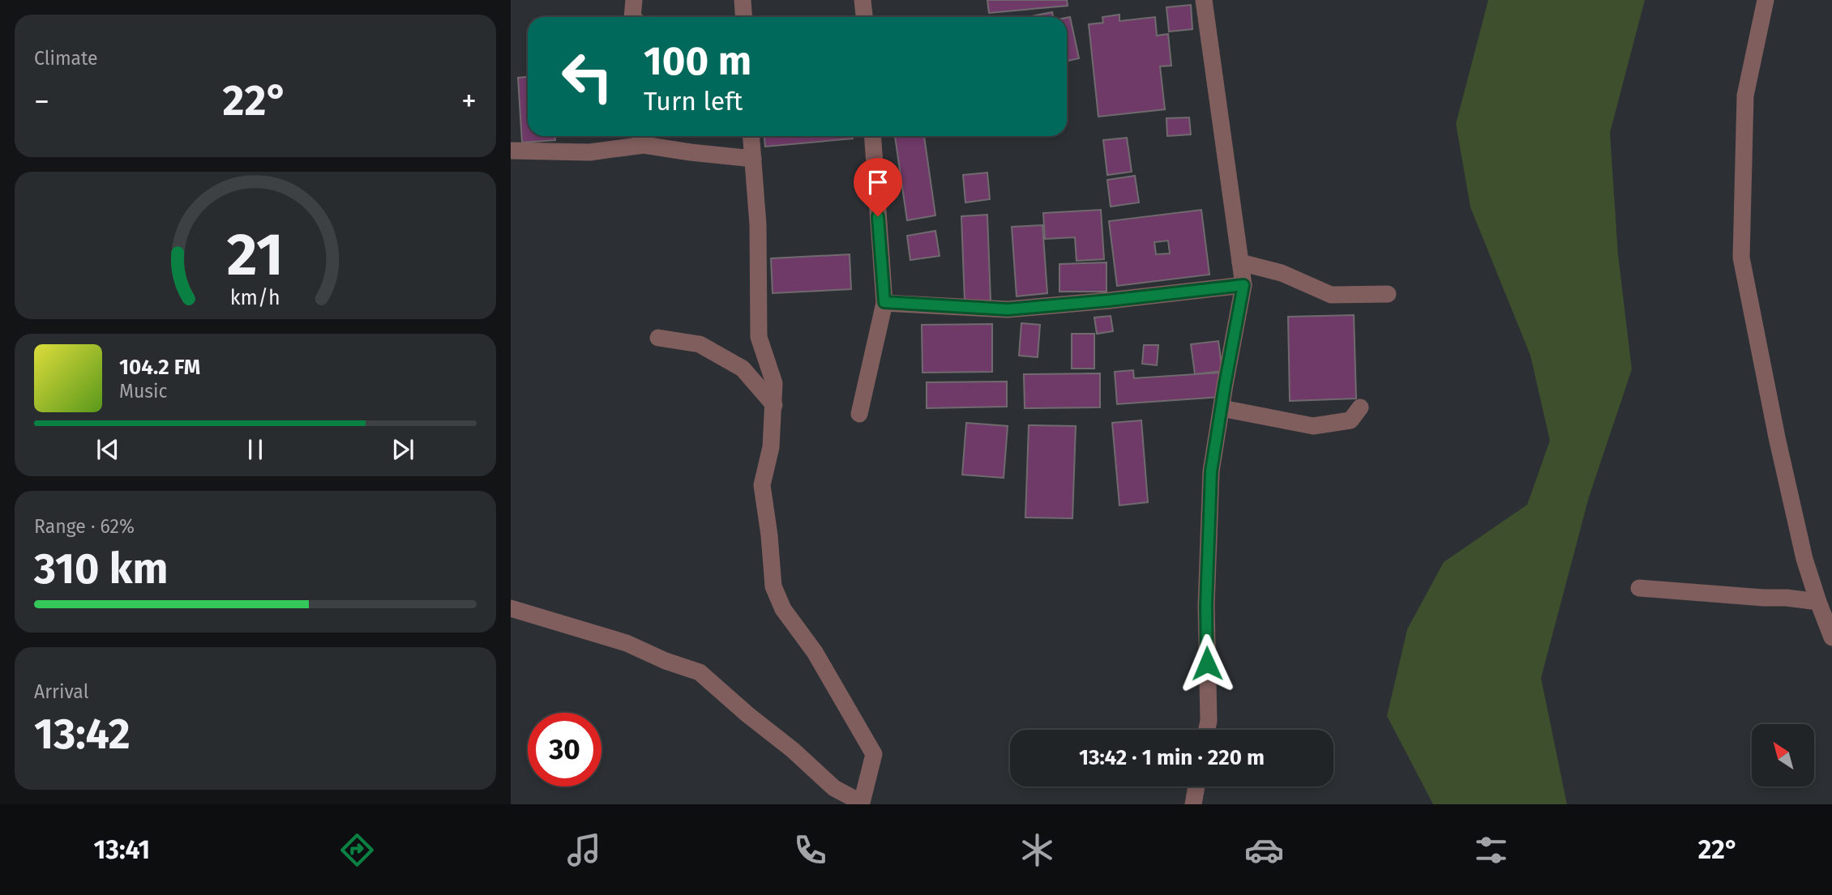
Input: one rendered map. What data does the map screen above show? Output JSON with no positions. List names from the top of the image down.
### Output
{
  "north": "top left",
  "page": {
    "tile": [
      "Climate",
      ["Range · 62%", "310 km"],
      ["Arrival", "13:42"]
    ],
    "turn": ["100 m", "Turn left"],
    "heat": ["−", "22°", "+"],
    "song": ["104.2 FM", "Music"],
    "limit": "30",
    "trip": "13:42 · 1 min · 220 m",
    "tabs": ["13:41", "22°"],
    "gauge": ["21", "km/h"]
  }
}
